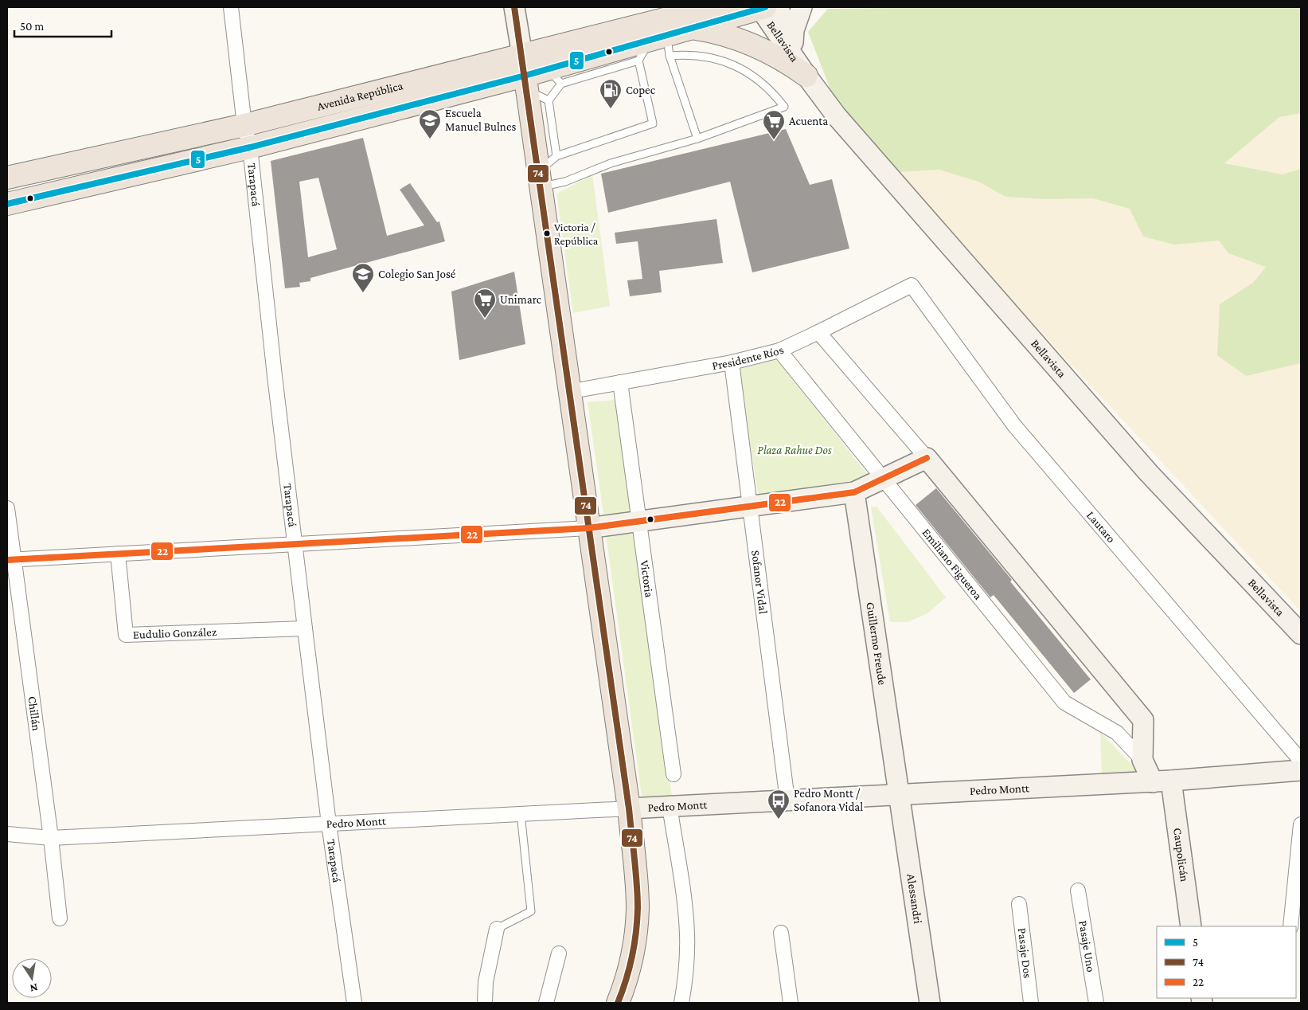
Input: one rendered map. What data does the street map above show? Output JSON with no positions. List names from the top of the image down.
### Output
{
  "streets": {
    "main road": ["Avenida República"],
    "street": [
      "Bellavista",
      "Tarapacá",
      "Presidente Ríos",
      "Lautaro",
      "Emiliano Figueroa",
      "Victoria",
      "Sofanor Vidal",
      "Eudulio González",
      "Guillermo Freude",
      "Chillán",
      "Pedro Montt",
      "Caupolicán",
      "Alessandri",
      "Pasaje Uno",
      "Pasaje Dos"
    ]
  },
  "crossings": [
    ["Bellavista", "Avenida República"],
    ["Avenida República", "Tarapacá"],
    ["Tarapacá", "Eudulio González"],
    ["Tarapacá", "Pedro Montt"],
    ["Presidente Ríos", "Lautaro"],
    ["Presidente Ríos", "Emiliano Figueroa"],
    ["Presidente Ríos", "Victoria"],
    ["Presidente Ríos", "Sofanor Vidal"],
    ["Emiliano Figueroa", "Pedro Montt"],
    ["Emiliano Figueroa", "Caupolicán"],
    ["Sofanor Vidal", "Pedro Montt"],
    ["Guillermo Freude", "Pedro Montt"],
    ["Guillermo Freude", "Alessandri"],
    ["Chillán", "Pedro Montt"],
    ["Pedro Montt", "Caupolicán"],
    ["Pedro Montt", "Alessandri"]
  ],
  "parks": ["Plaza Rahue Dos"],
  "places": {
    "fuel station": ["Copec"],
    "school or university": ["Escuela Manuel Bulnes", "Colegio San José"],
    "supermarket": ["Acuenta", "Unimarc"],
    "other": ["Victoria / República"],
    "bus stop": ["Pedro Montt / Sofanora Vidal"]
  },
  "lines": ["transit line 5", "transit line 74", "transit line 22"],
  "legend": ["5", "74", "22"],
  "scale_bar": "50 m",
  "north": "bottom"
}
